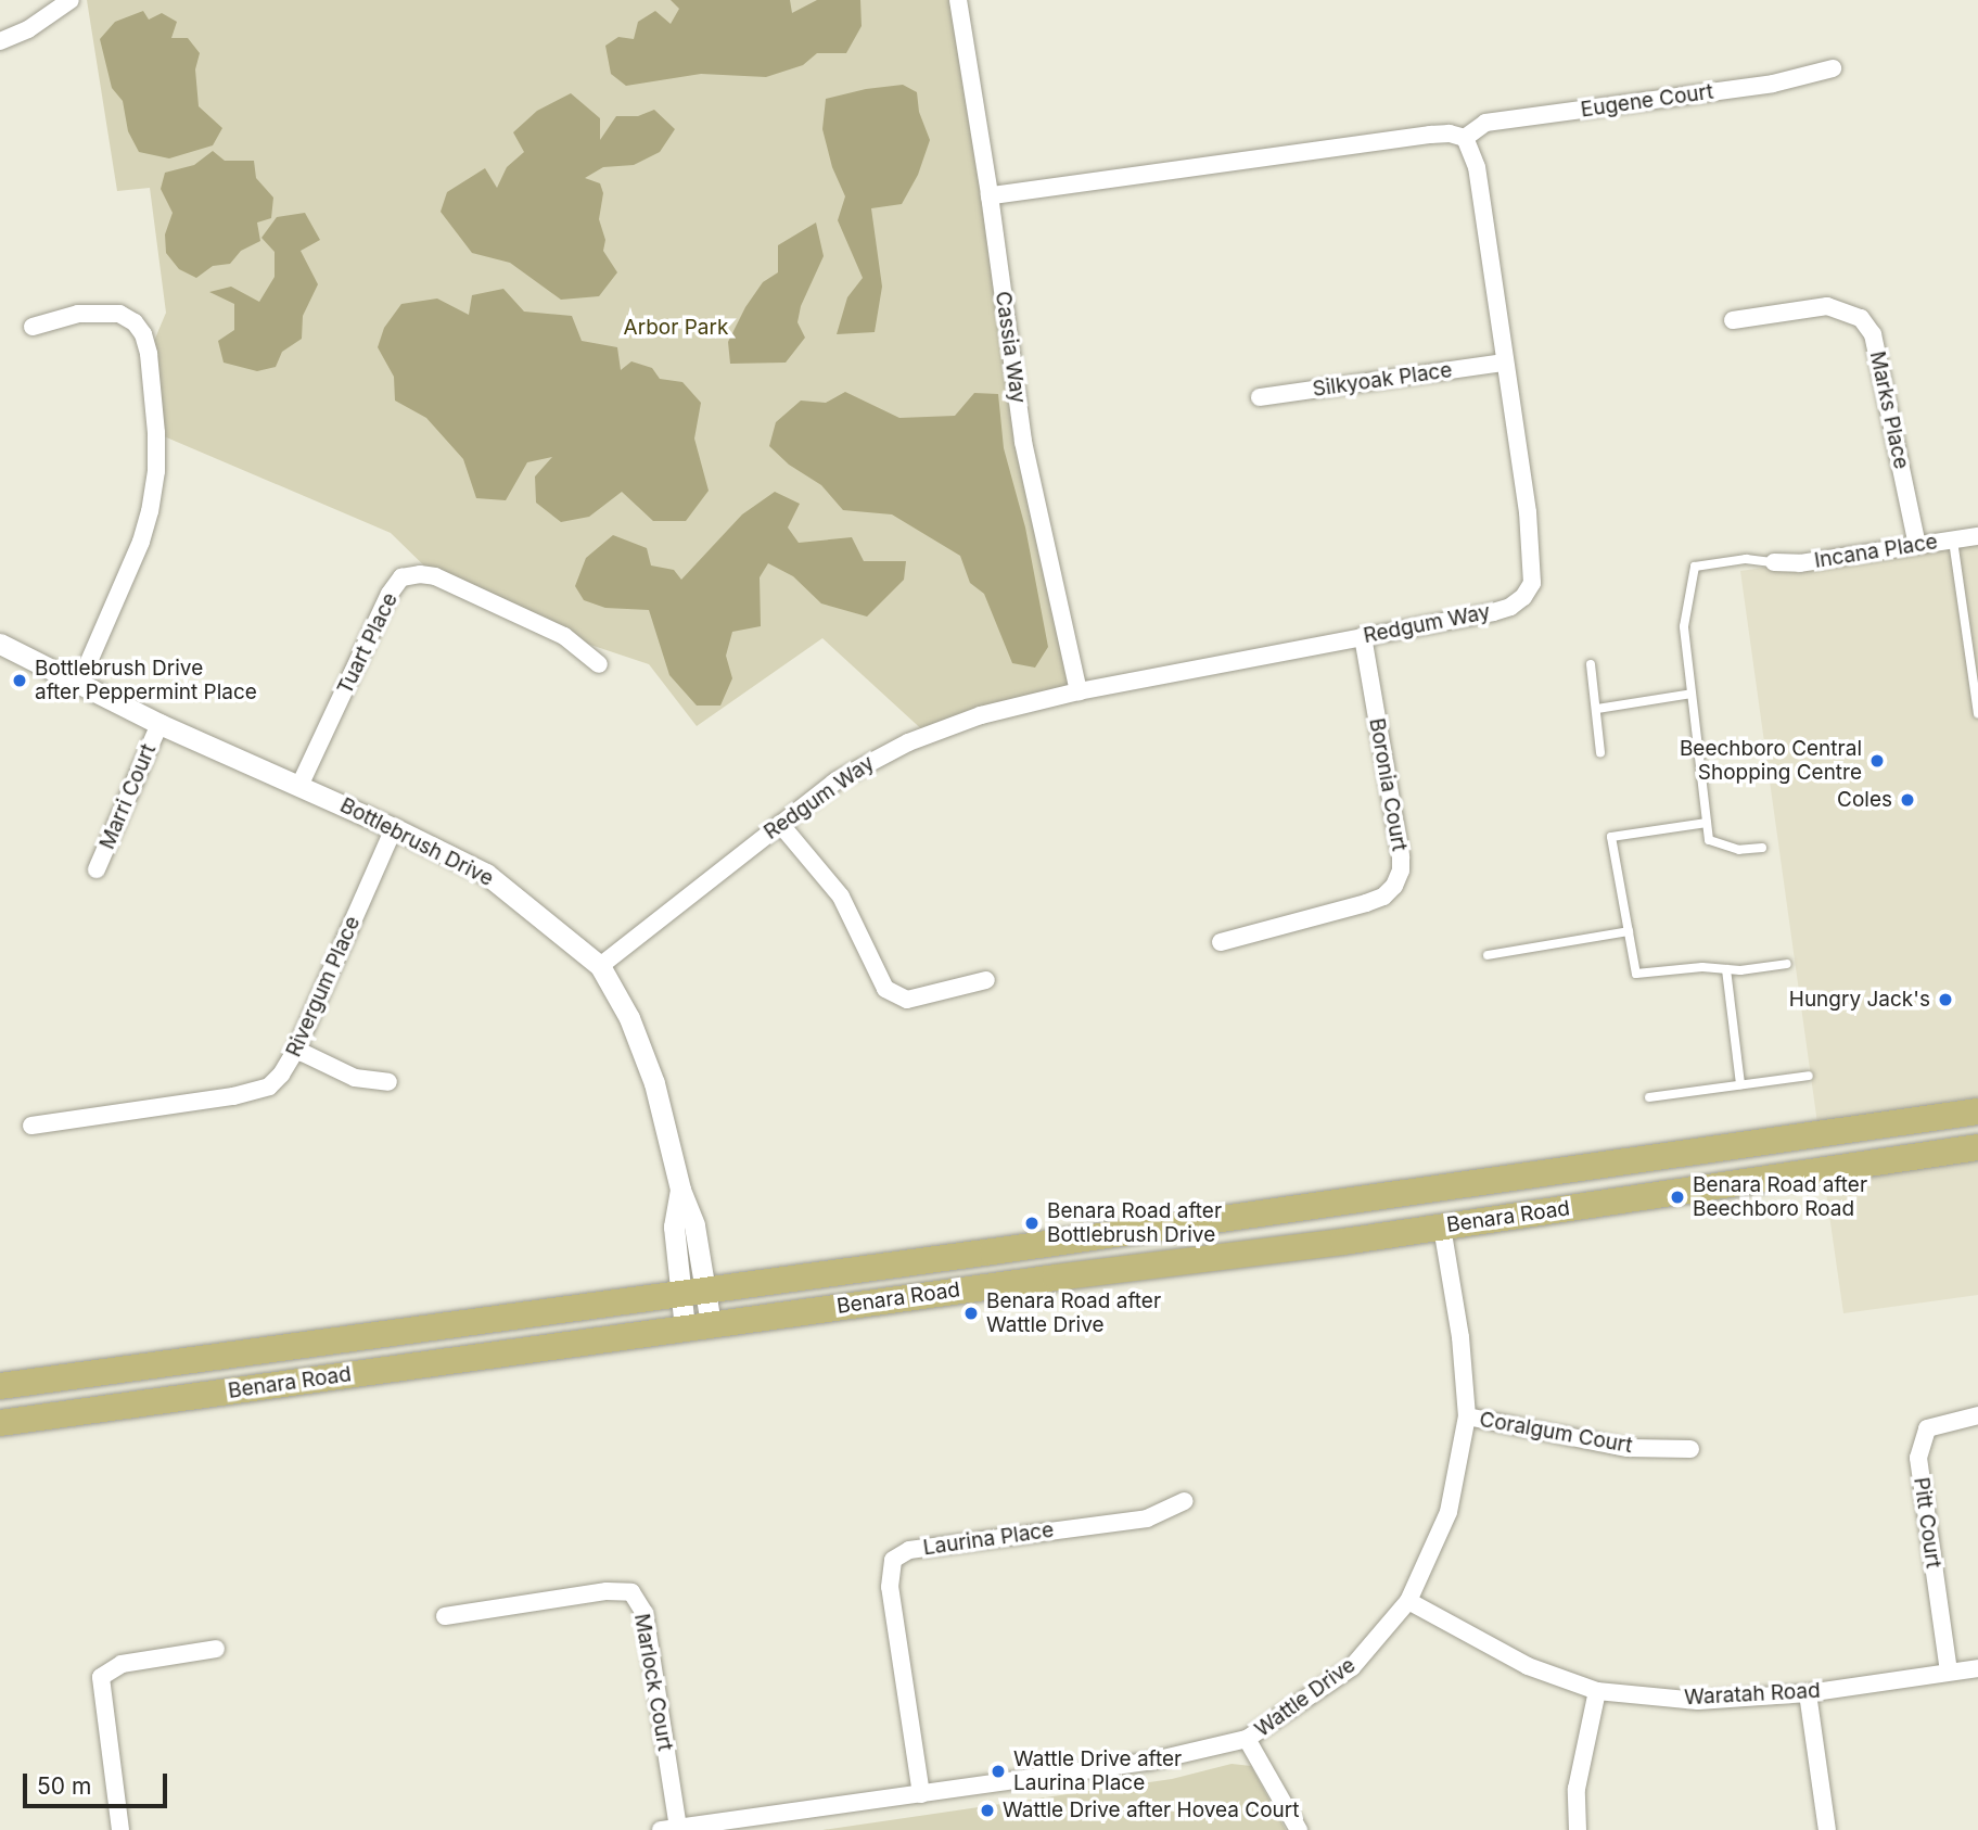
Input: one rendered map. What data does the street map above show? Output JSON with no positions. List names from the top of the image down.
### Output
{
  "streets": {
    "main road": ["Benara Road"],
    "street": [
      "Eugene Court",
      "Cassia Way",
      "Silkyoak Place",
      "Marks Place",
      "Incana Place",
      "Redgum Way",
      "Tuart Place",
      "Boronia Court",
      "Marri Court",
      "Bottlebrush Drive",
      "Rivergum Place",
      "Coralgum Court",
      "Pitt Court",
      "Laurina Place",
      "Marlock Court",
      "Waratah Road",
      "Wattle Drive"
    ]
  },
  "crossings": [
    ["Eugene Court", "Redgum Way"],
    ["Cassia Way", "Redgum Way"],
    ["Silkyoak Place", "Redgum Way"],
    ["Marks Place", "Incana Place"],
    ["Redgum Way", "Boronia Court"],
    ["Redgum Way", "Bottlebrush Drive"],
    ["Tuart Place", "Bottlebrush Drive"],
    ["Marri Court", "Bottlebrush Drive"],
    ["Bottlebrush Drive", "Rivergum Place"],
    ["Bottlebrush Drive", "Benara Road"],
    ["Benara Road", "Wattle Drive"],
    ["Coralgum Court", "Wattle Drive"],
    ["Pitt Court", "Waratah Road"],
    ["Laurina Place", "Wattle Drive"],
    ["Marlock Court", "Wattle Drive"],
    ["Waratah Road", "Wattle Drive"]
  ],
  "parks": ["Arbor Park"],
  "places": [
    "Bottlebrush Drive after Peppermint Place",
    "Beechboro Central Shopping Centre",
    "Coles",
    "Hungry Jack's",
    "Benara Road after Beechboro Road",
    "Benara Road after Bottlebrush Drive",
    "Benara Road after Wattle Drive",
    "Wattle Drive after Laurina Place",
    "Wattle Drive after Hovea Court"
  ],
  "scale_bar": "50 m"
}
